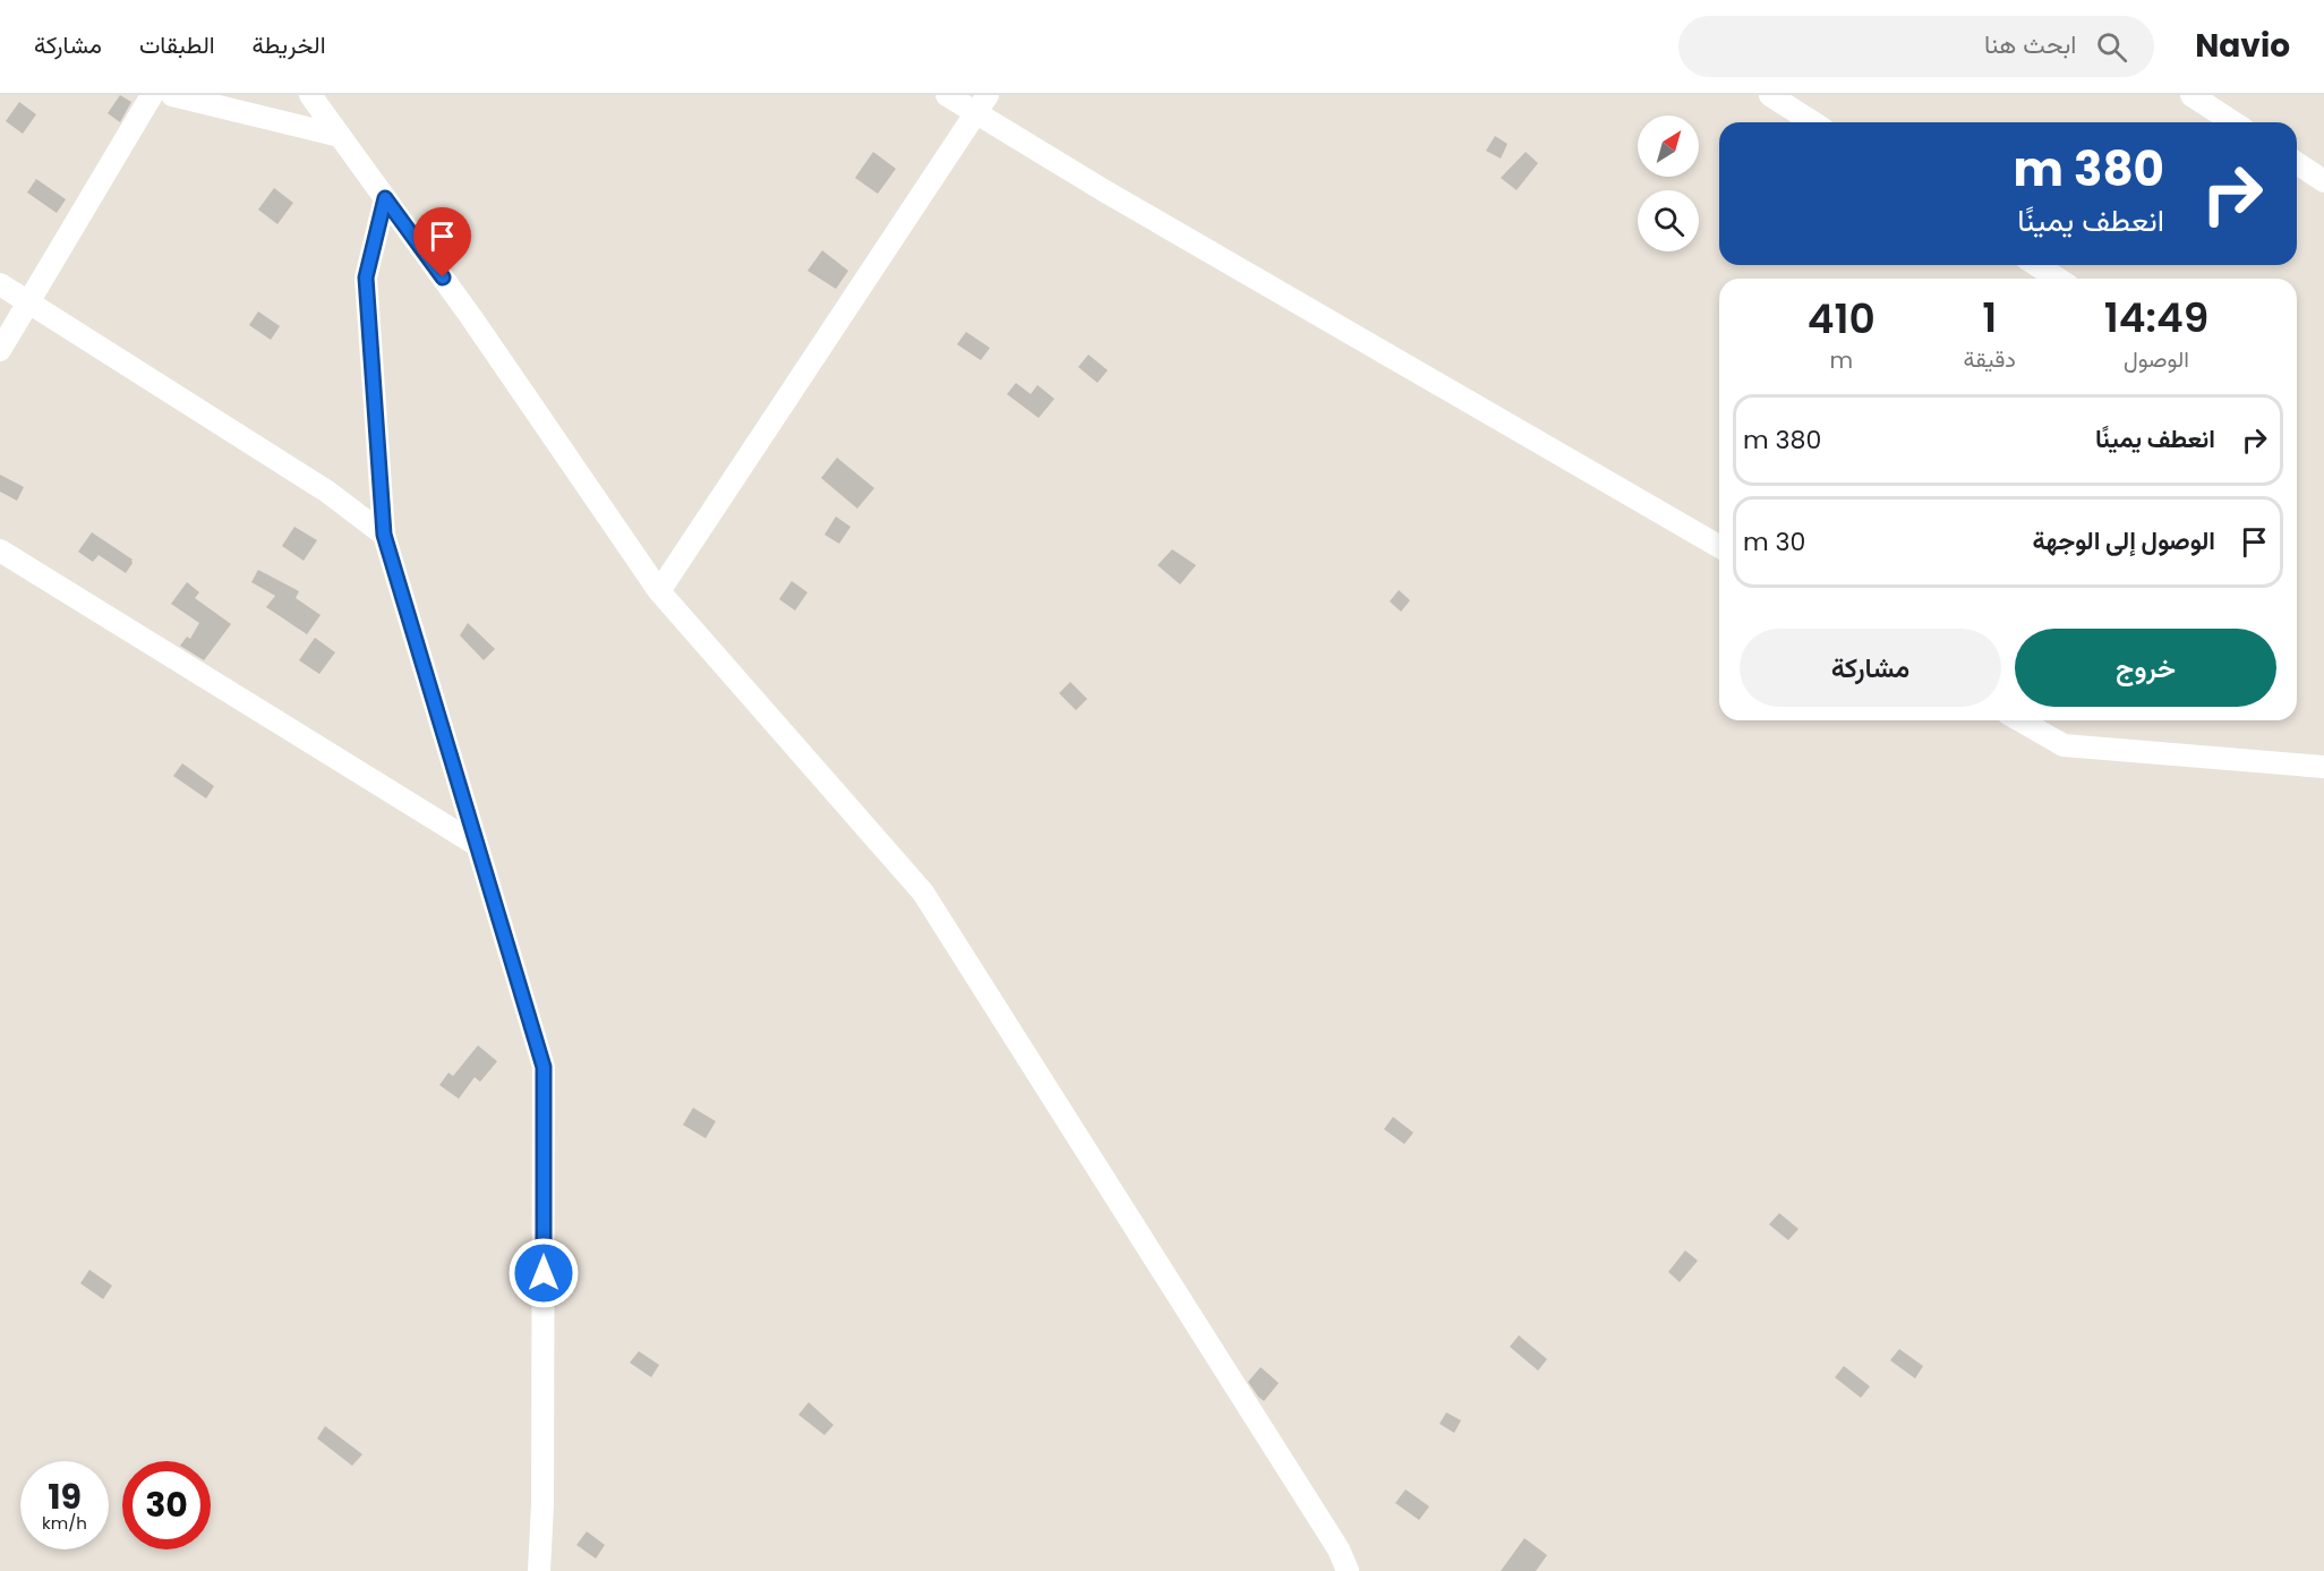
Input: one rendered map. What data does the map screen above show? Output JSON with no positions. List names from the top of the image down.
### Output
{
  "north": "top right",
  "page": {
    "header": "Navio",
    "search": "ابحث هنا",
    "nav": ["الخريطة", "الطبقات", "مشاركة"],
    "turn": ["380 m", "انعطف يمينًا"],
    "eta": [
      "14:49",
      "الوصول",
      "1",
      "دقيقة",
      "410",
      "m"
    ],
    "list": [
      {
        "name": "انعطف يمينًا",
        "value": "380 m"
      },
      {
        "name": "الوصول إلى الوجهة",
        "value": "30 m"
      }
    ],
    "buttons": ["خروج", "مشاركة"],
    "speed": "19 km/h",
    "limit": "30"
  }
}
